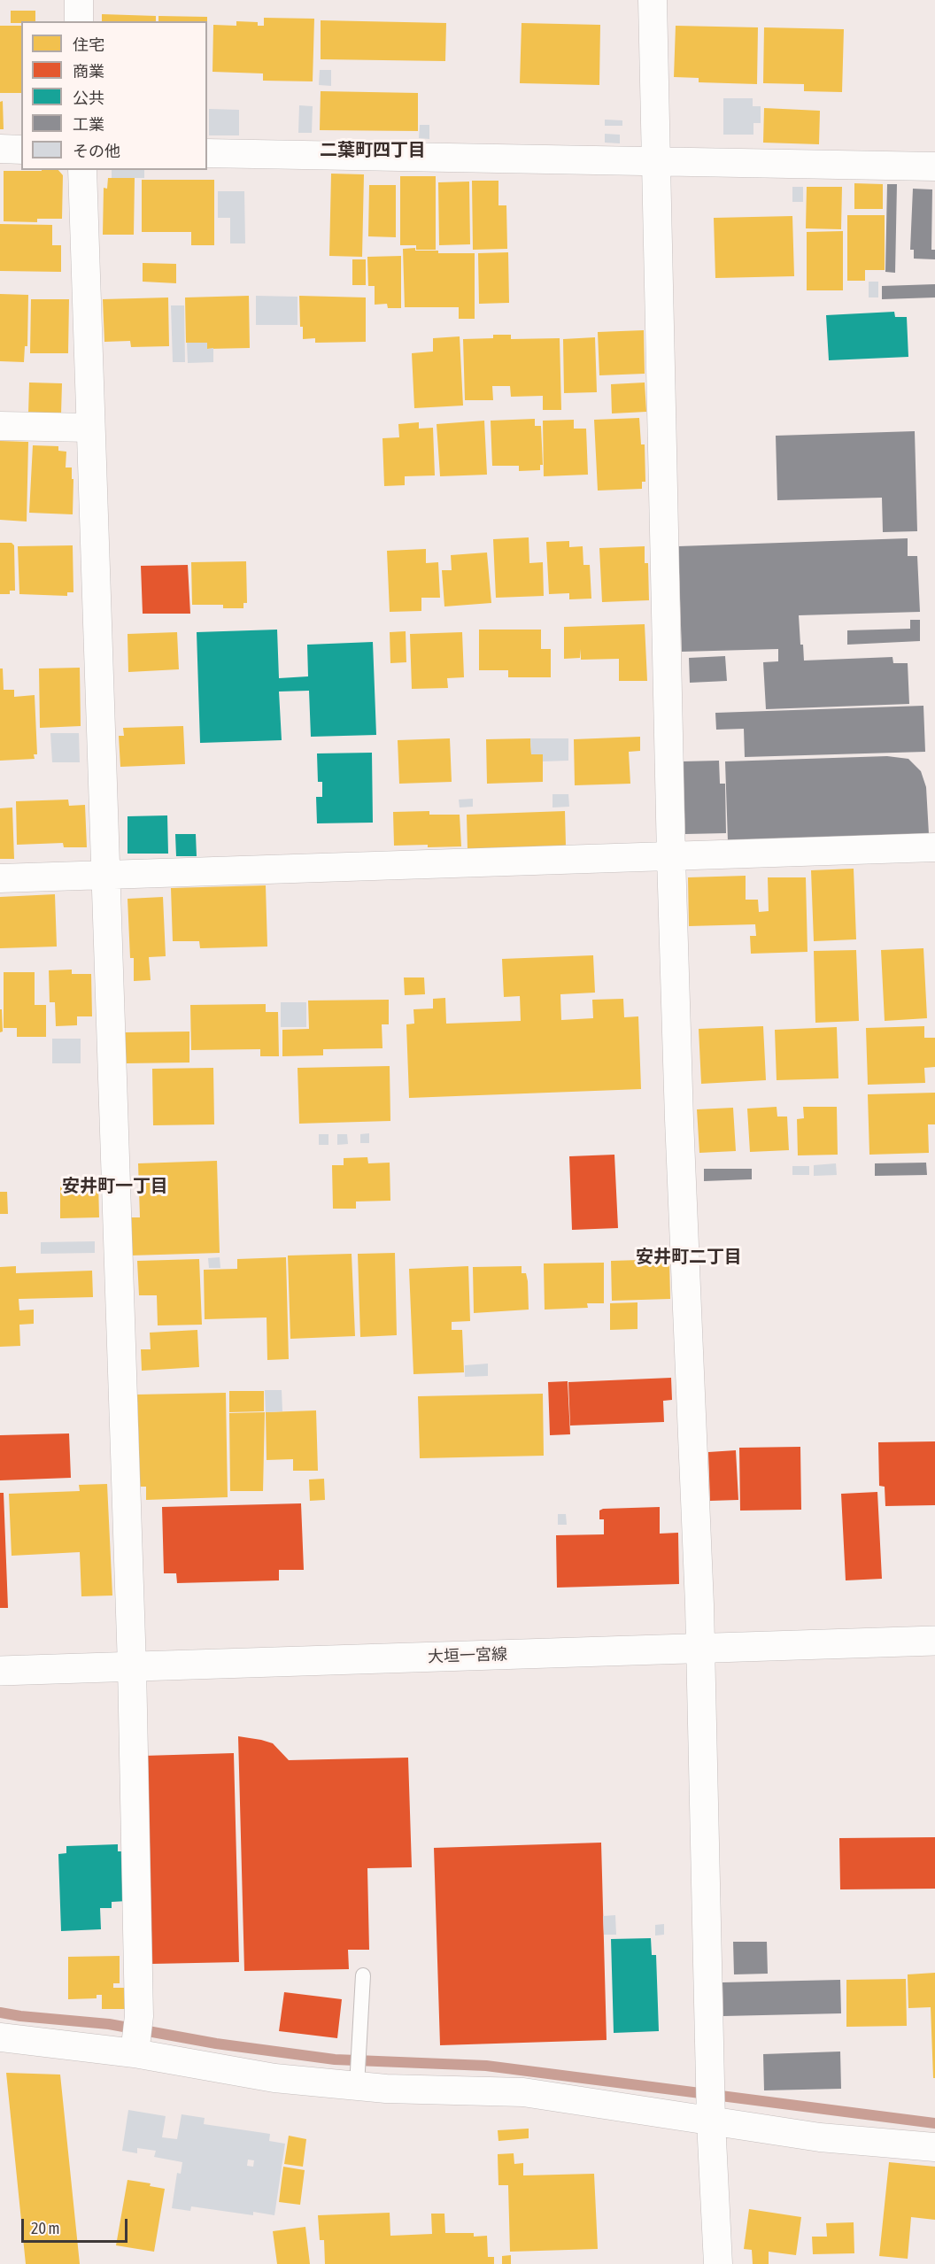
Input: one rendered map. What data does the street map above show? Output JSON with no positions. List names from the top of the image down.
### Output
{
  "streets": {
    "main road": ["大垣一宮線"]
  },
  "districts": ["二葉町四丁目", "安井町一丁目", "安井町二丁目"],
  "legend": [
    "住宅",
    "商業",
    "公共",
    "工業",
    "その他"
  ],
  "scale_bar": "20 m"
}
